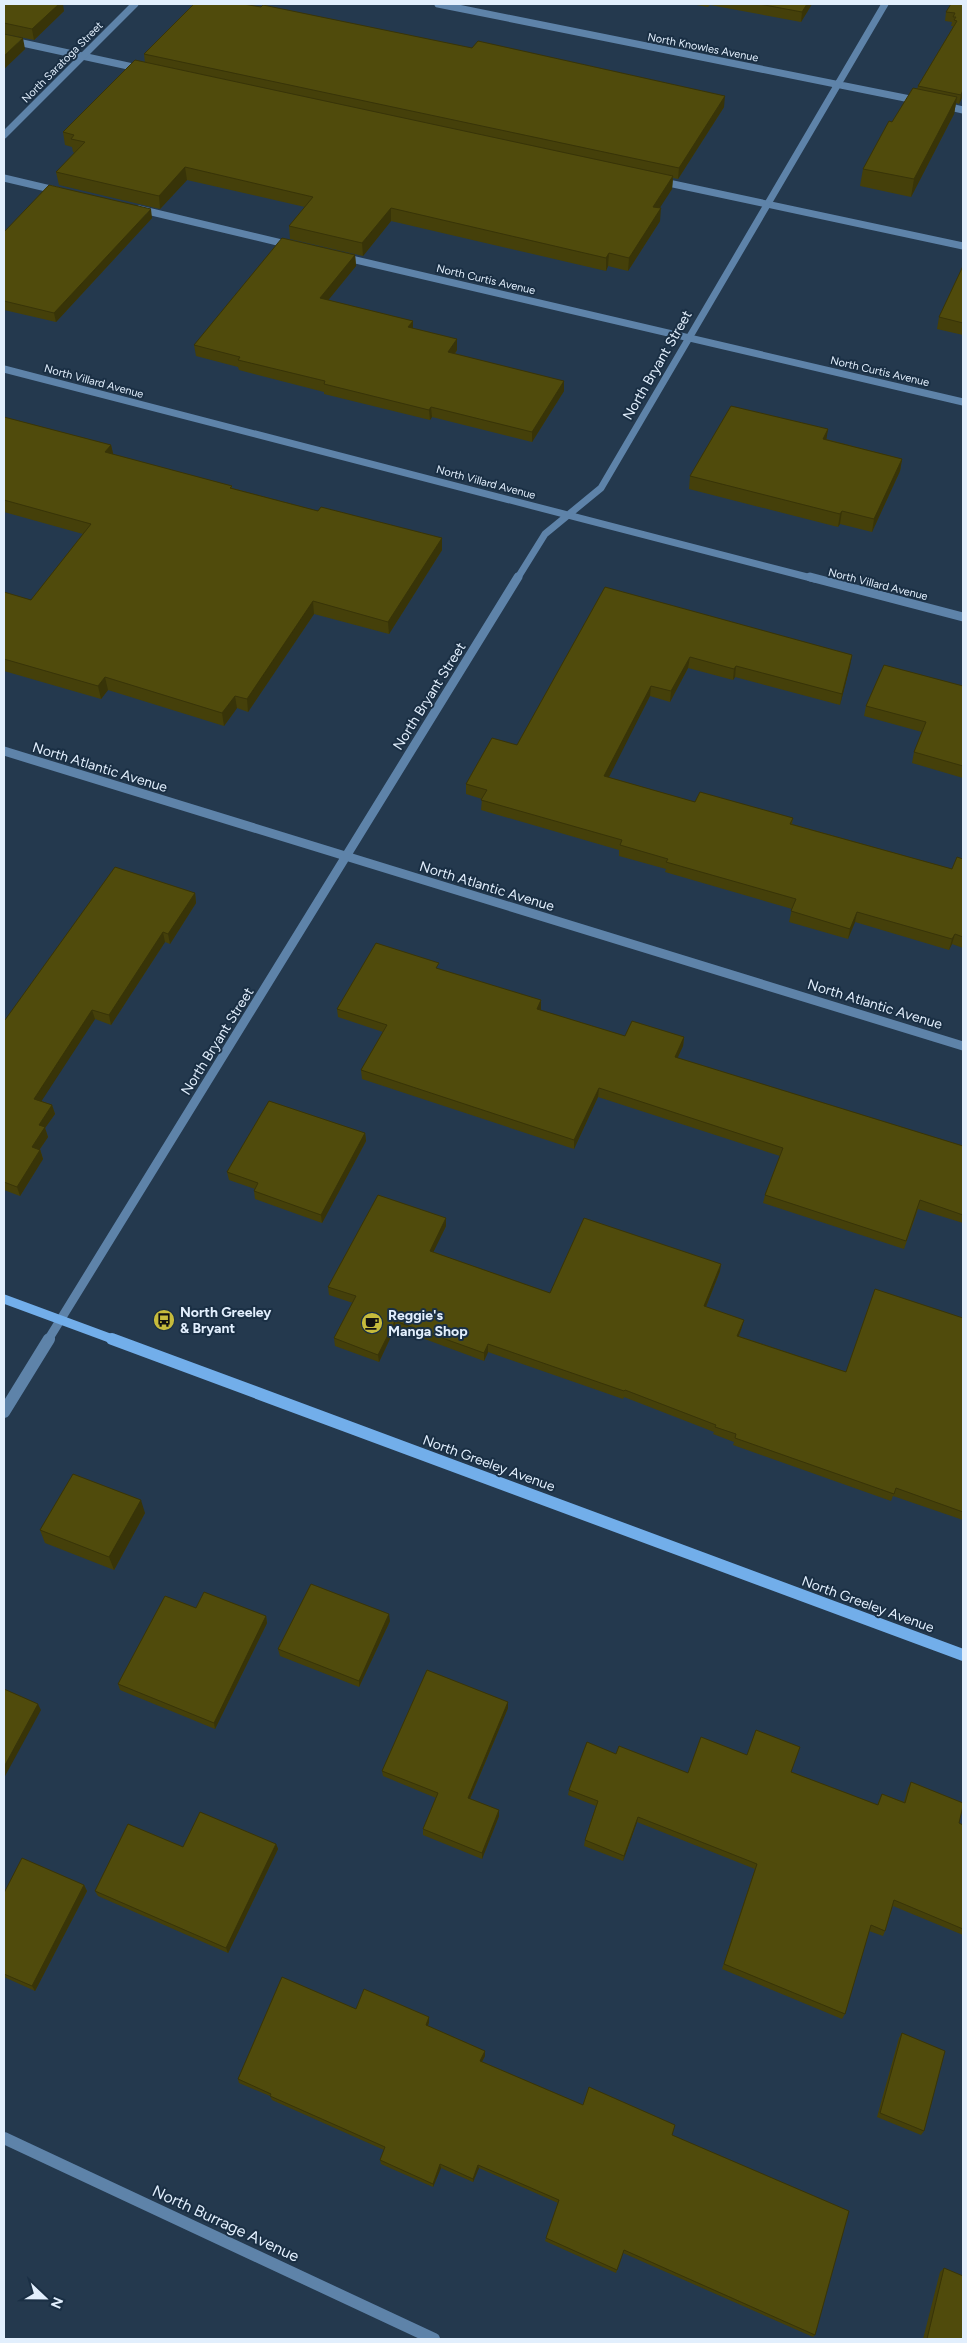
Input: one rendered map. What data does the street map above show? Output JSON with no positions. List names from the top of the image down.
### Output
{
  "streets": {
    "street": [
      "North Knowles Avenue",
      "North Saratoga Street",
      "North Curtis Avenue",
      "North Bryant Street",
      "North Villard Avenue",
      "North Atlantic Avenue",
      "North Greeley Avenue",
      "North Burrage Avenue"
    ]
  },
  "crossings": [
    ["North Knowles Avenue", "North Bryant Street"],
    ["North Curtis Avenue", "North Bryant Street"],
    ["North Bryant Street", "North Villard Avenue"],
    ["North Bryant Street", "North Atlantic Avenue"],
    ["North Bryant Street", "North Greeley Avenue"]
  ],
  "places": {
    "bus stop": ["North Greeley & Bryant"],
    "cafe": ["Reggie's Manga Shop"]
  },
  "north": "right"
}
